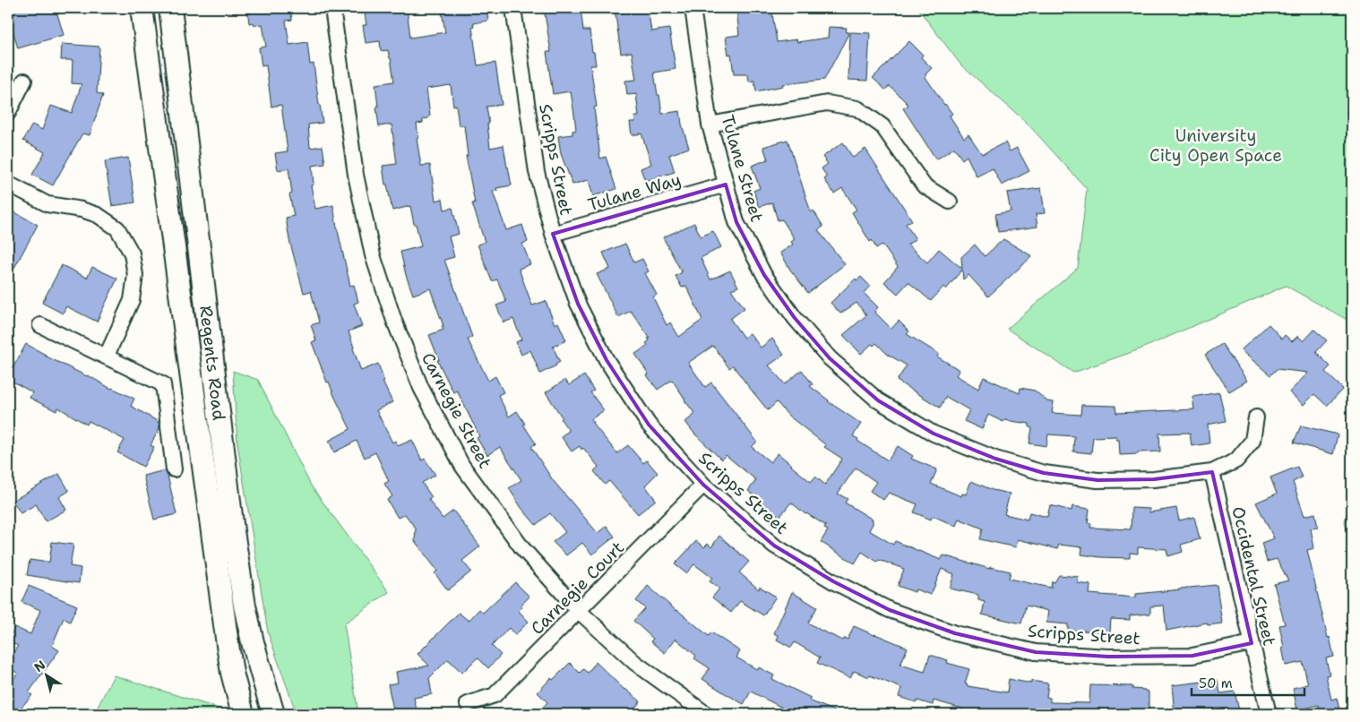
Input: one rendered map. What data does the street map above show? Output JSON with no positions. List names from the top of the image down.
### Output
{
  "streets": {
    "main road": ["Regents Road"],
    "street": [
      "Scripps Street",
      "Tulane Street",
      "Tulane Way",
      "Carnegie Street",
      "Occidental Street",
      "Carnegie Court"
    ]
  },
  "crossings": [
    ["Scripps Street", "Tulane Way"],
    ["Scripps Street", "Occidental Street"],
    ["Scripps Street", "Carnegie Court"],
    ["Tulane Street", "Tulane Way"],
    ["Tulane Street", "Occidental Street"],
    ["Carnegie Street", "Carnegie Court"]
  ],
  "parks": ["University City Open Space"],
  "scale_bar": "50 m",
  "north": "top left"
}
